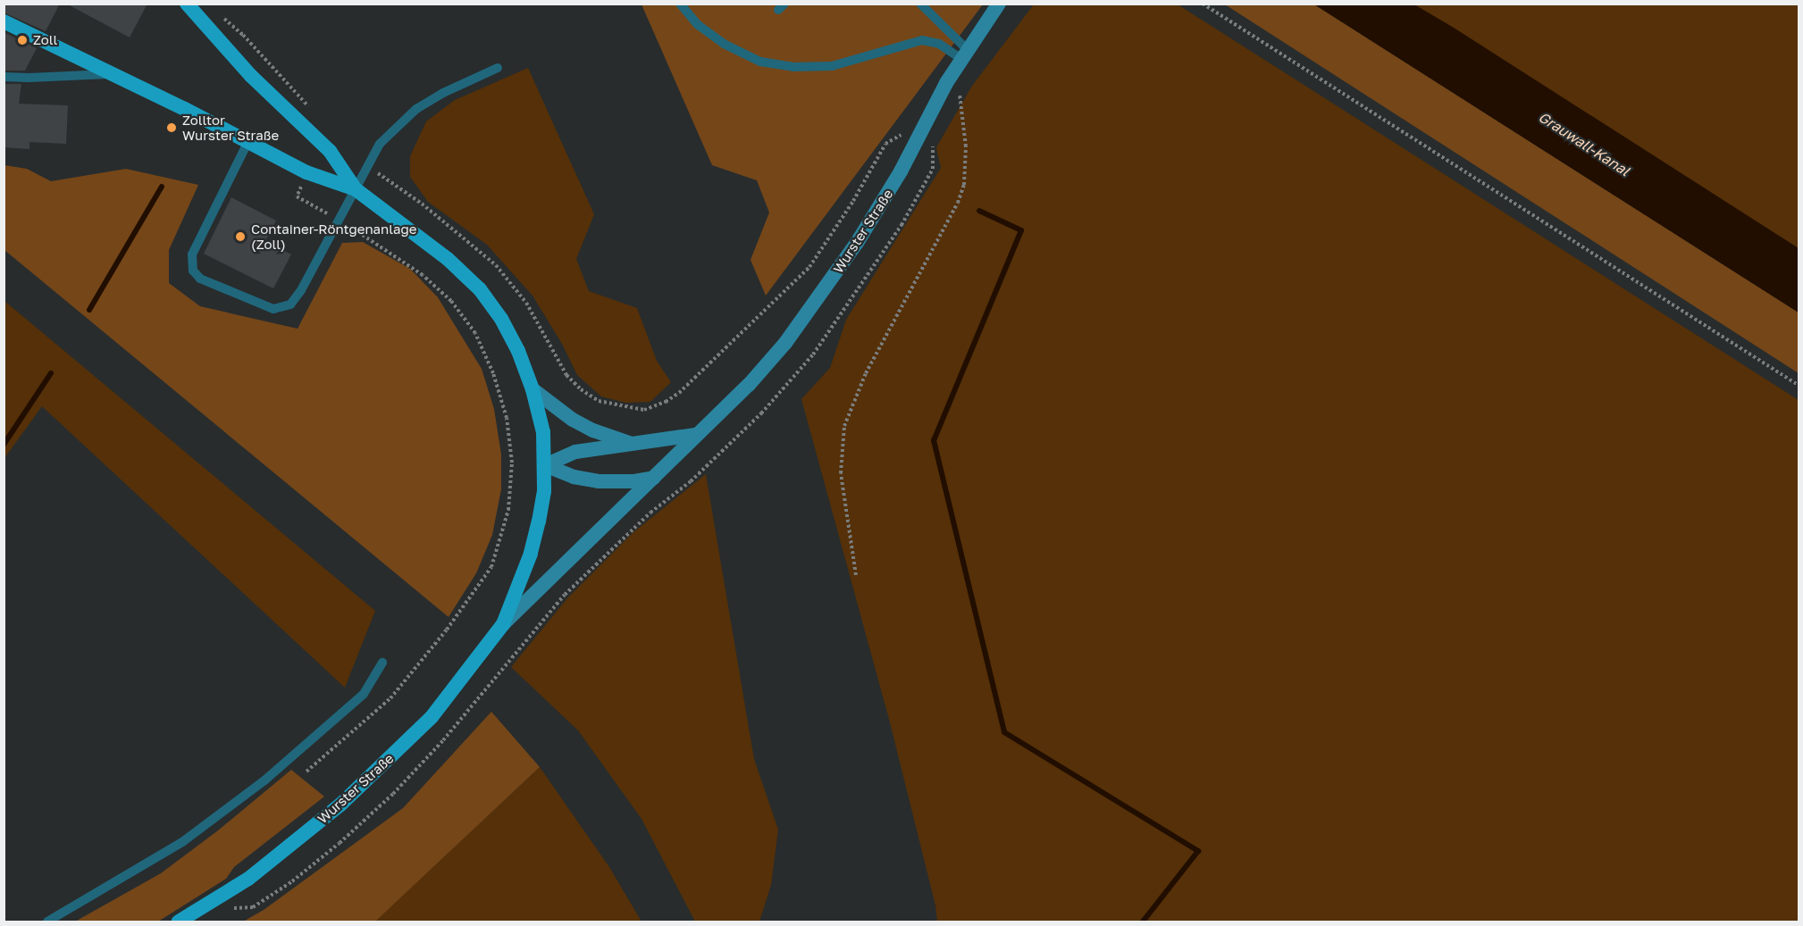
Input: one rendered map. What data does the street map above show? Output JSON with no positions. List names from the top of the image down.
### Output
{
  "streets": {
    "main road": ["Wurster Straße"]
  },
  "water": ["Grauwall-Kanal"],
  "places": ["Zoll", "Zolltor Wurster Straße", "Container-Röntgenanlage (Zoll)"]
}
